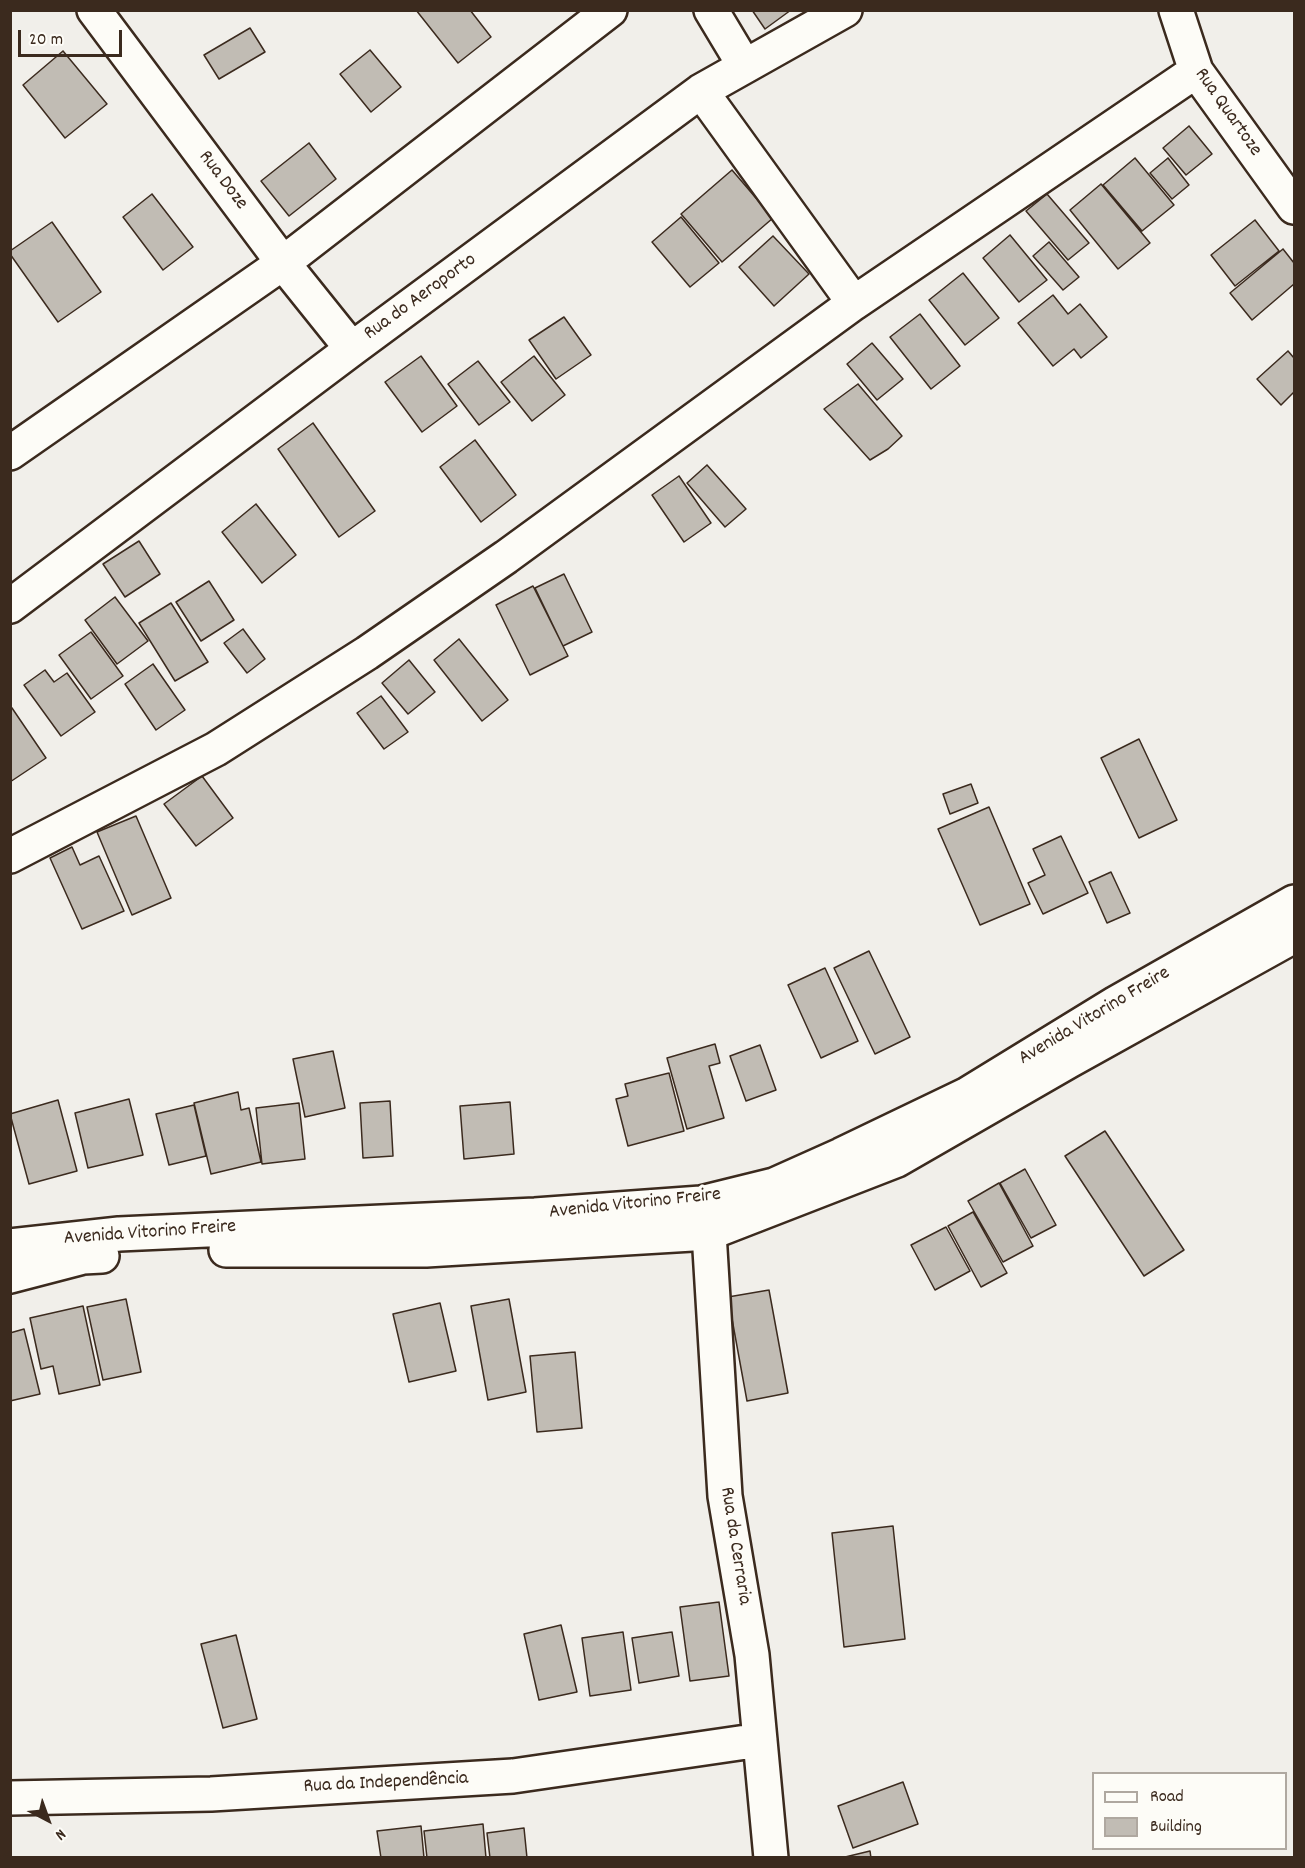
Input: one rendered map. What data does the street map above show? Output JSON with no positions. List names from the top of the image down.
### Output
{
  "streets": {
    "street": [
      "Rua Quartoze",
      "Rua Doze",
      "Rua do Aeroporto",
      "Avenida Vitorino Freire",
      "Rua da Cerraria",
      "Rua da Independência"
    ]
  },
  "crossings": [
    ["Rua Doze", "Rua do Aeroporto"],
    ["Avenida Vitorino Freire", "Rua da Cerraria"],
    ["Rua da Cerraria", "Rua da Independência"]
  ],
  "legend": ["Road", "Building"],
  "scale_bar": "20 m",
  "north": "bottom right"
}
